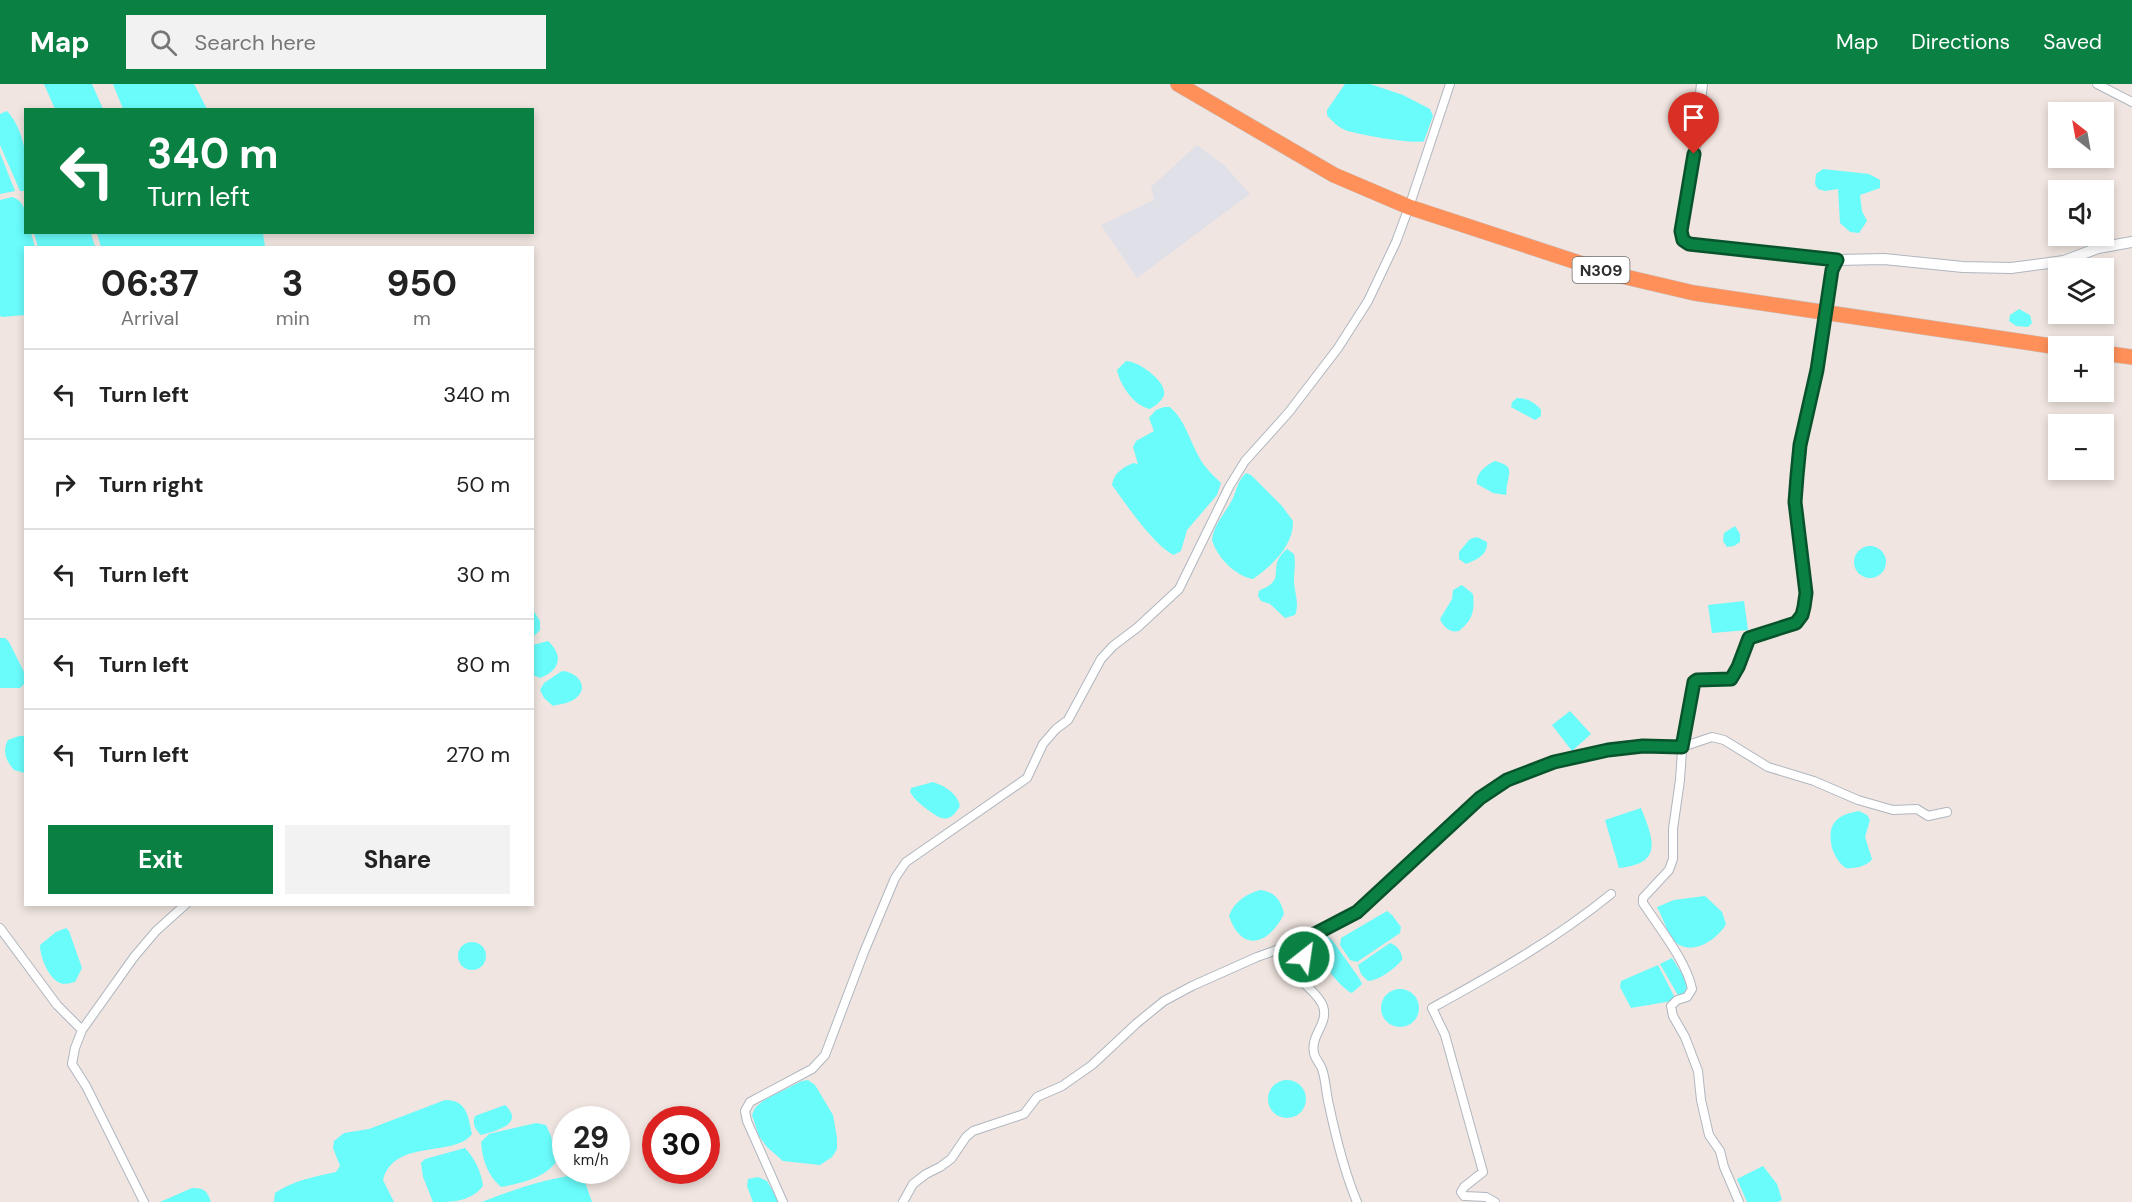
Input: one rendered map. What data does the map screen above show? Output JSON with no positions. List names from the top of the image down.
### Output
{
  "streets": {
    "highway": ["N309"]
  },
  "north": "top left",
  "page": {
    "header": "Map",
    "search": "Search here",
    "nav": ["Map", "Directions", "Saved"],
    "map_buttons": ["+", "−"],
    "turn": ["340 m", "Turn left"],
    "eta": [
      "06:37",
      "Arrival",
      "3",
      "min",
      "950",
      "m"
    ],
    "list": [
      {
        "name": "Turn left",
        "value": "340 m"
      },
      {
        "name": "Turn right",
        "value": "50 m"
      },
      {
        "name": "Turn left",
        "value": "30 m"
      },
      {
        "name": "Turn left",
        "value": "80 m"
      },
      {
        "name": "Turn left",
        "value": "270 m"
      }
    ],
    "buttons": ["Exit", "Share"],
    "speed": "29 km/h",
    "limit": "30"
  }
}
